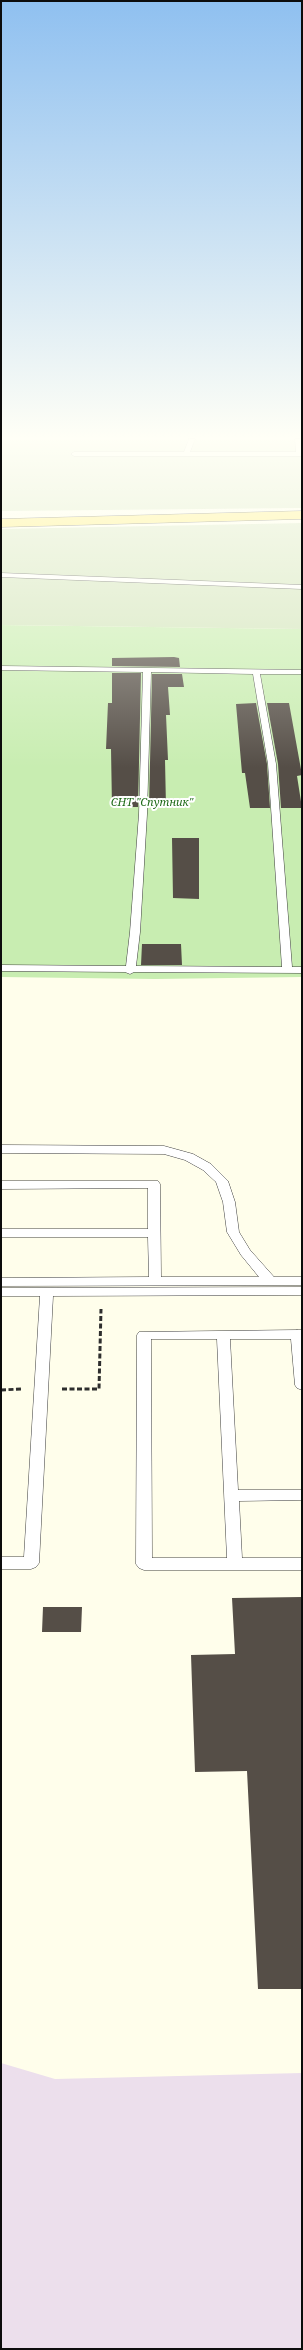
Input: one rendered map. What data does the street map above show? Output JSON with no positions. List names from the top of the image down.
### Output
{
  "parks": ["СНТ \"Спутник\""]
}
